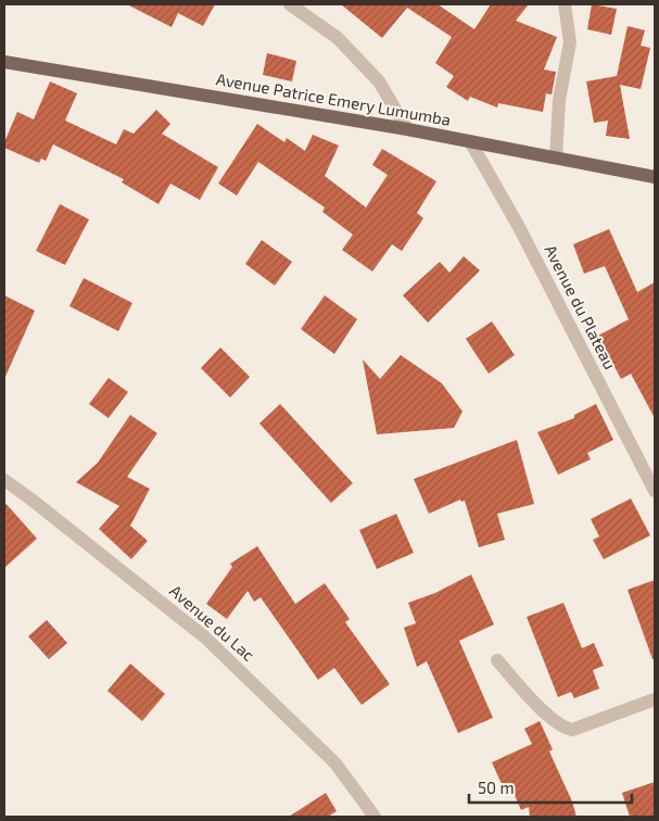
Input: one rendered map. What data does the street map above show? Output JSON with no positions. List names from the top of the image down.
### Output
{
  "streets": {
    "main road": ["Avenue Patrice Emery Lumumba"],
    "street": ["Avenue du Plateau", "Avenue du Lac"]
  },
  "crossings": [
    ["Avenue Patrice Emery Lumumba", "Avenue du Plateau"]
  ],
  "scale_bar": "50 m"
}
